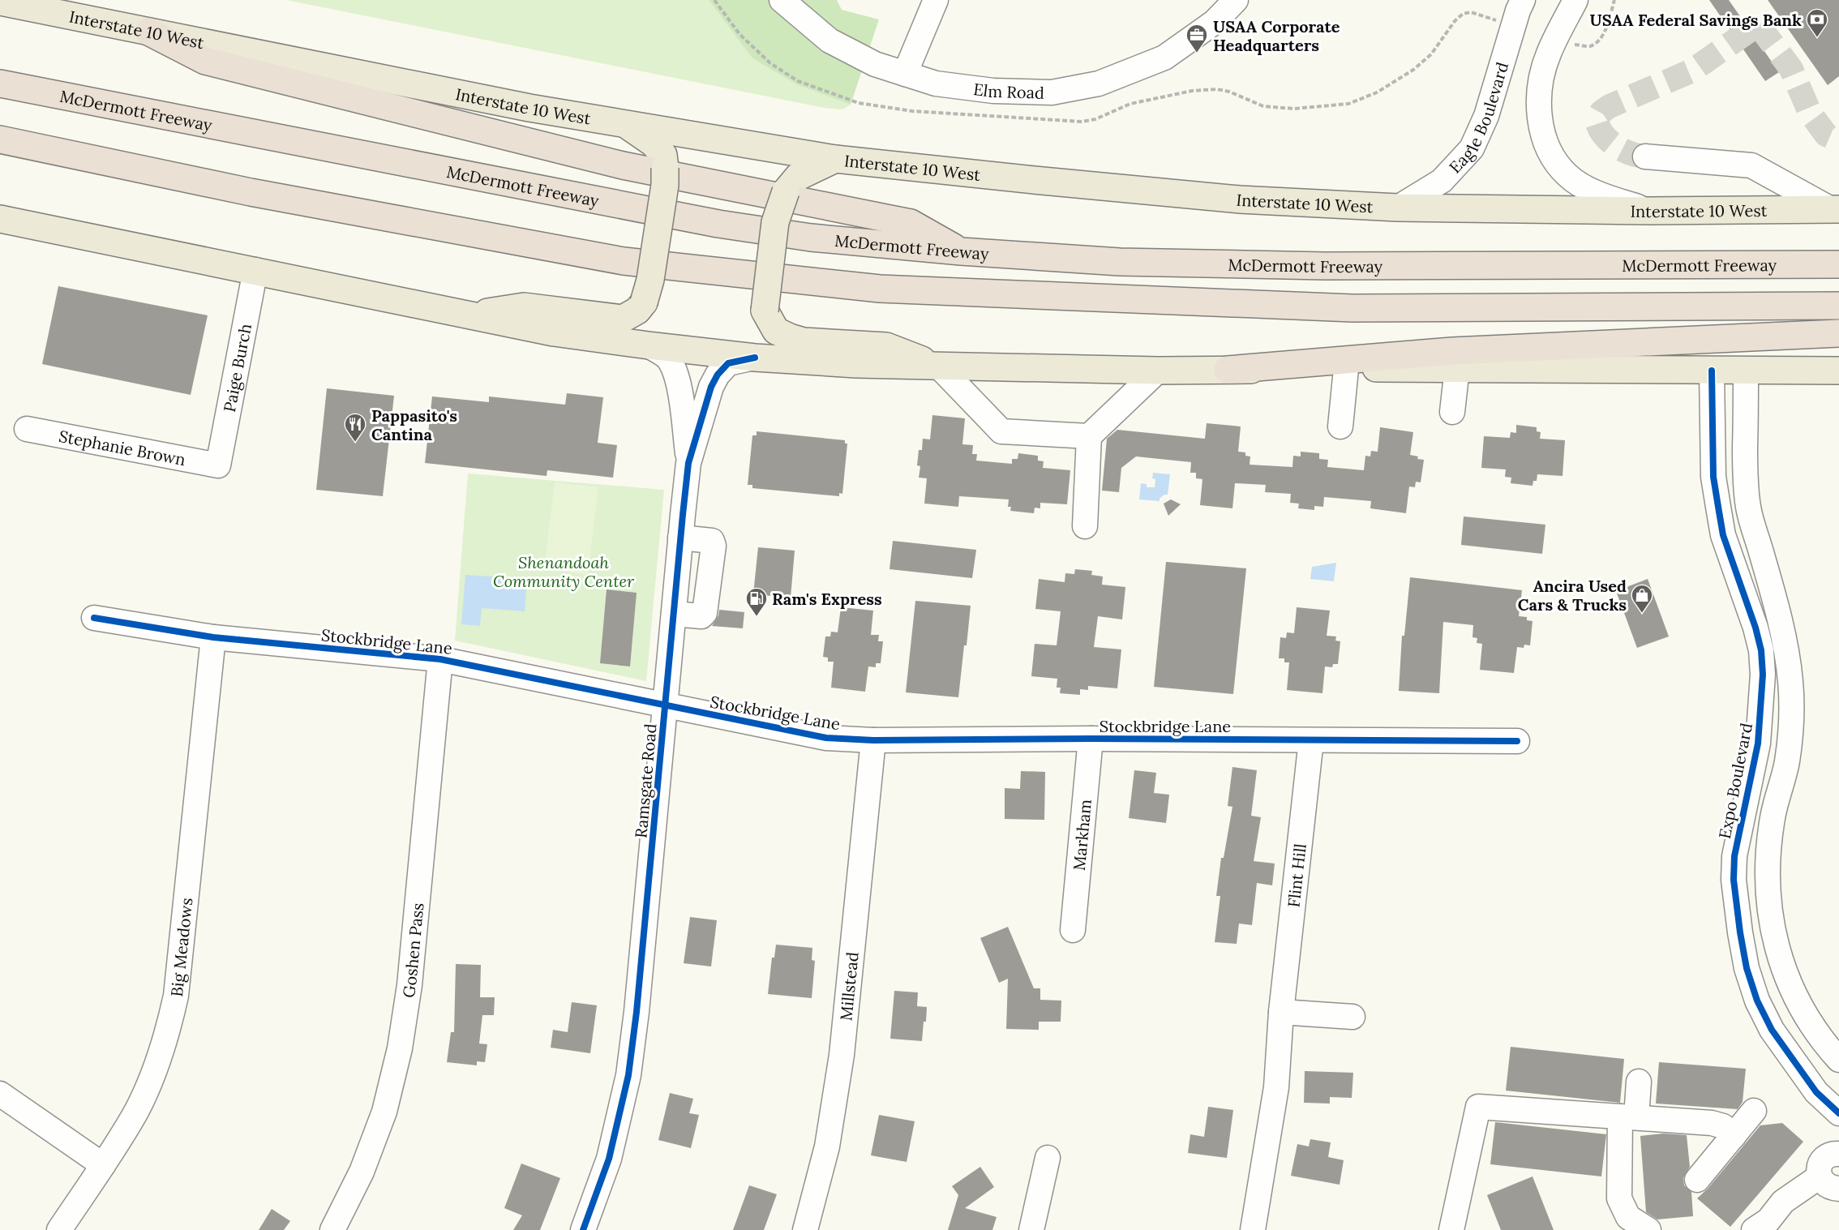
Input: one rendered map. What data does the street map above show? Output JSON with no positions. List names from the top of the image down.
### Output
{
  "streets": {
    "highway": ["McDermott Freeway"],
    "main road": ["Interstate 10 West"],
    "street": [
      "Elm Road",
      "Eagle Boulevard",
      "Paige Burch",
      "Stephanie Brown",
      "Stockbridge Lane",
      "Ramsgate Road",
      "Expo Boulevard",
      "Markham",
      "Flint Hill",
      "Big Meadows",
      "Goshen Pass",
      "Millstead"
    ]
  },
  "crossings": [
    ["Interstate 10 West", "Eagle Boulevard"],
    ["Paige Burch", "Stephanie Brown"],
    ["Stockbridge Lane", "Ramsgate Road"],
    ["Stockbridge Lane", "Markham"],
    ["Stockbridge Lane", "Flint Hill"],
    ["Stockbridge Lane", "Big Meadows"],
    ["Stockbridge Lane", "Goshen Pass"],
    ["Stockbridge Lane", "Millstead"]
  ],
  "parks": ["Shenandoah Community Center"],
  "places": {
    "bank": ["USAA Federal Savings Bank"],
    "office": ["USAA Corporate Headquarters"],
    "restaurant": ["Pappasito's Cantina"],
    "shop": ["Ancira Used Cars & Trucks"],
    "fuel station": ["Ram's Express"]
  }
}
